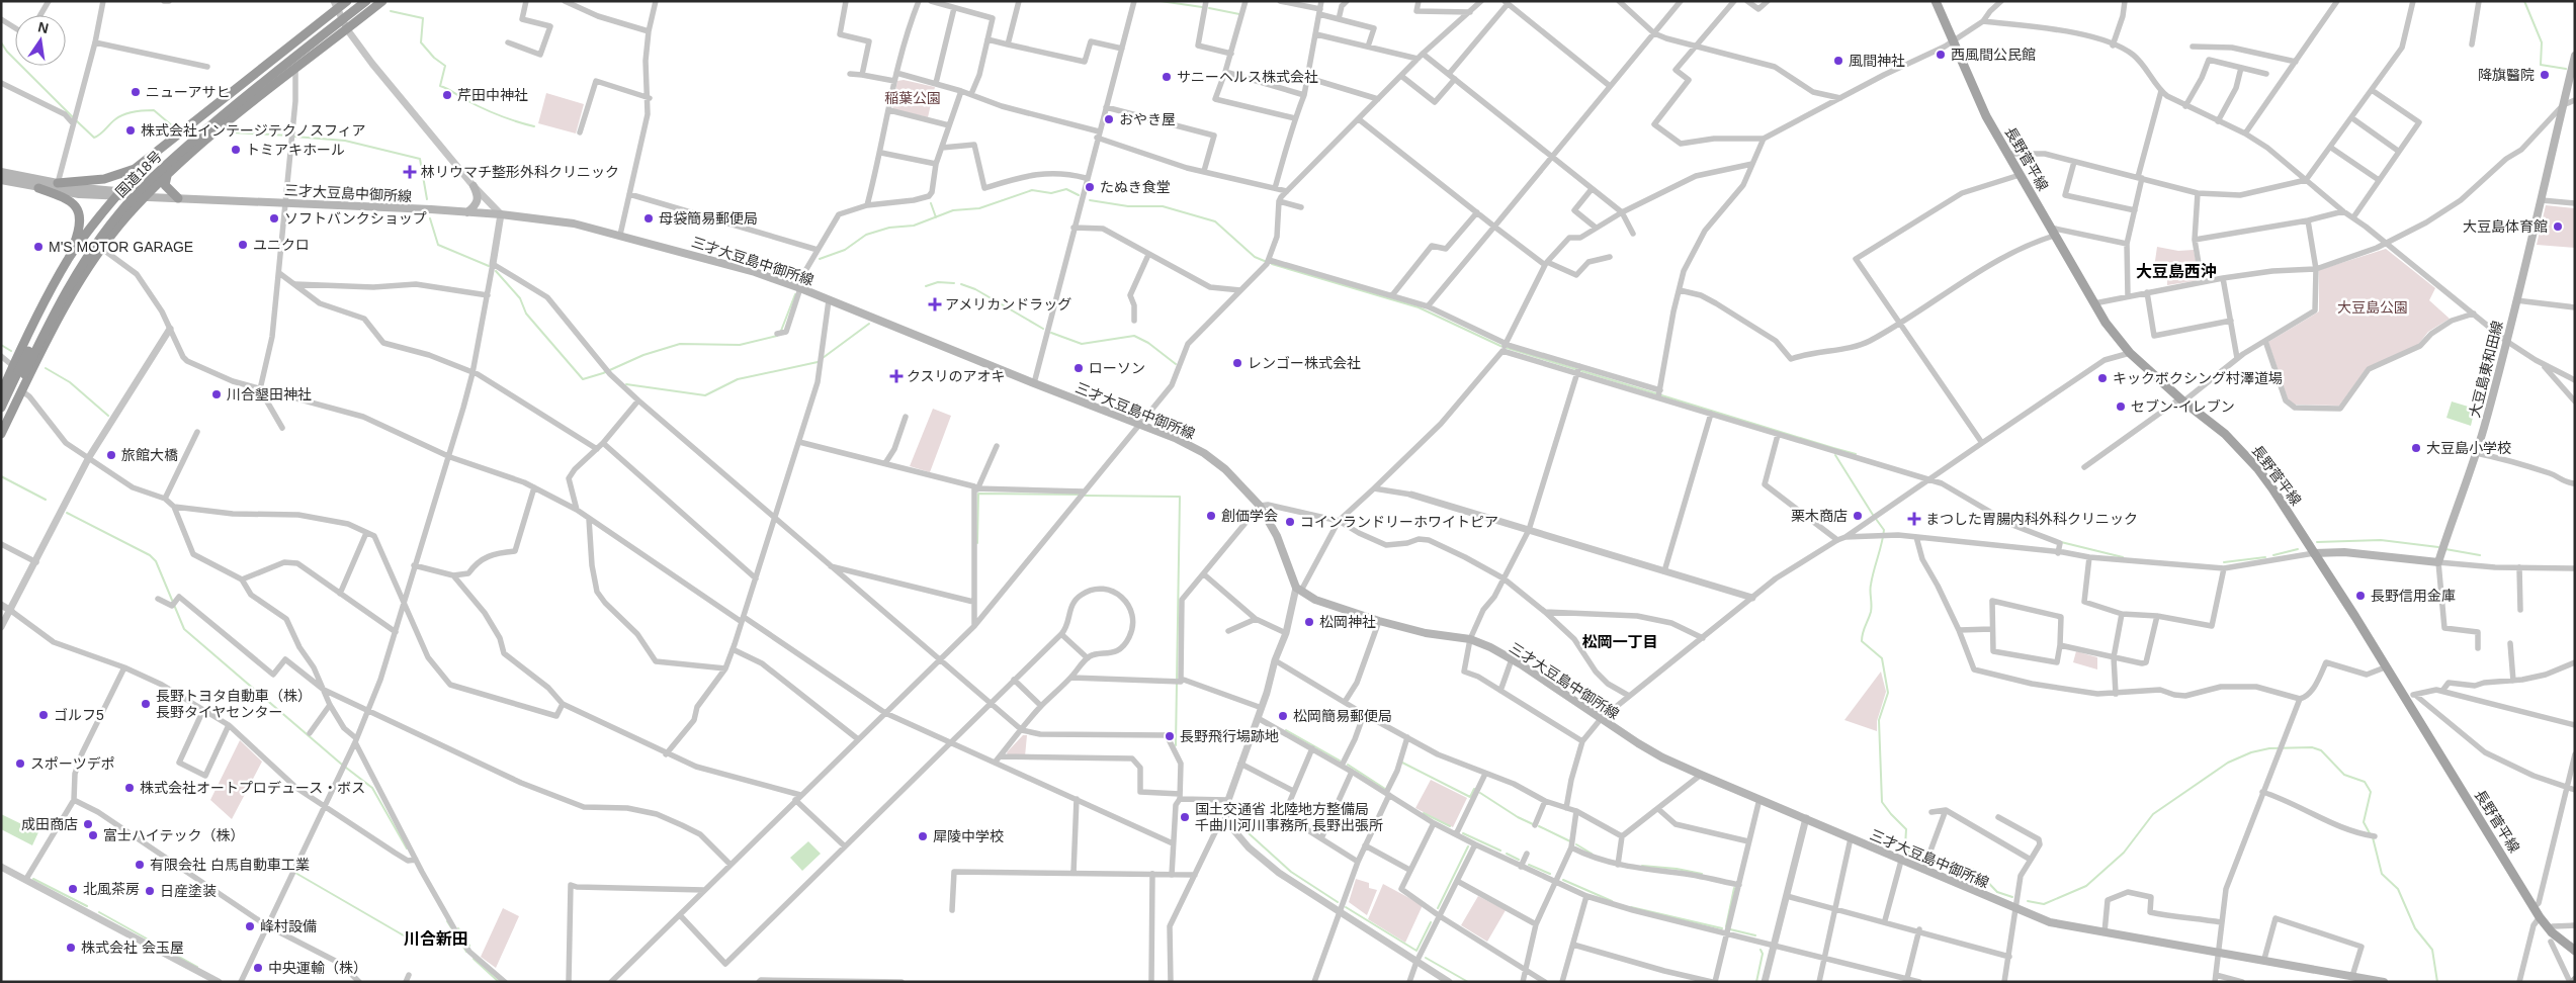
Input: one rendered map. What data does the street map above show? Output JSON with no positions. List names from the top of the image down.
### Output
{
  "streets": {
    "highway": ["国道18号"],
    "main road": ["長野菅平線", "三才大豆島中御所線", "大豆島東和田線"]
  },
  "districts": ["大豆島西沖", "松岡一丁目", "川合新田"],
  "parks": ["稲葉公園", "大豆島公園"],
  "places": {
    "other": [
      "西風間公民館",
      "風間神社",
      "降旗醫院",
      "サニーヘルス株式会社",
      "ニューアサヒ",
      "芹田中神社",
      "おやき屋",
      "株式会社インテージテクノスフィア",
      "トミアキホール",
      "たぬき食堂",
      "ソフトバンクショップ",
      "母袋簡易郵便局",
      "大豆島体育館",
      "ユニクロ",
      "M'S MOTOR GARAGE",
      "レンゴー株式会社",
      "ローソン",
      "キックボクシング村澤道場",
      "川合墾田神社",
      "セブン-イレブン",
      "大豆島小学校",
      "旅館大橋",
      "創価学会",
      "栗木商店",
      "コインランドリーホワイトピア",
      "長野信用金庫",
      "松岡神社",
      "長野トヨタ自動車（株） 長野タイヤセンター",
      "ゴルフ5",
      "松岡簡易郵便局",
      "長野飛行場跡地",
      "スポーツデポ",
      "株式会社オートプロデュース・ボス",
      "国土交通省 北陸地方整備局 千曲川河川事務所 長野出張所",
      "成田商店",
      "富士ハイテック（株）",
      "犀陵中学校",
      "有限会社 白馬自動車工業",
      "北風茶房",
      "日産塗装",
      "峰村設備",
      "株式会社 会玉屋",
      "中央運輸（株）"
    ],
    "health": [
      "林リウマチ整形外科クリニック",
      "アメリカンドラッグ",
      "クスリのアオキ",
      "まつした胃腸内科外科クリニック"
    ]
  },
  "north": "top"
}
